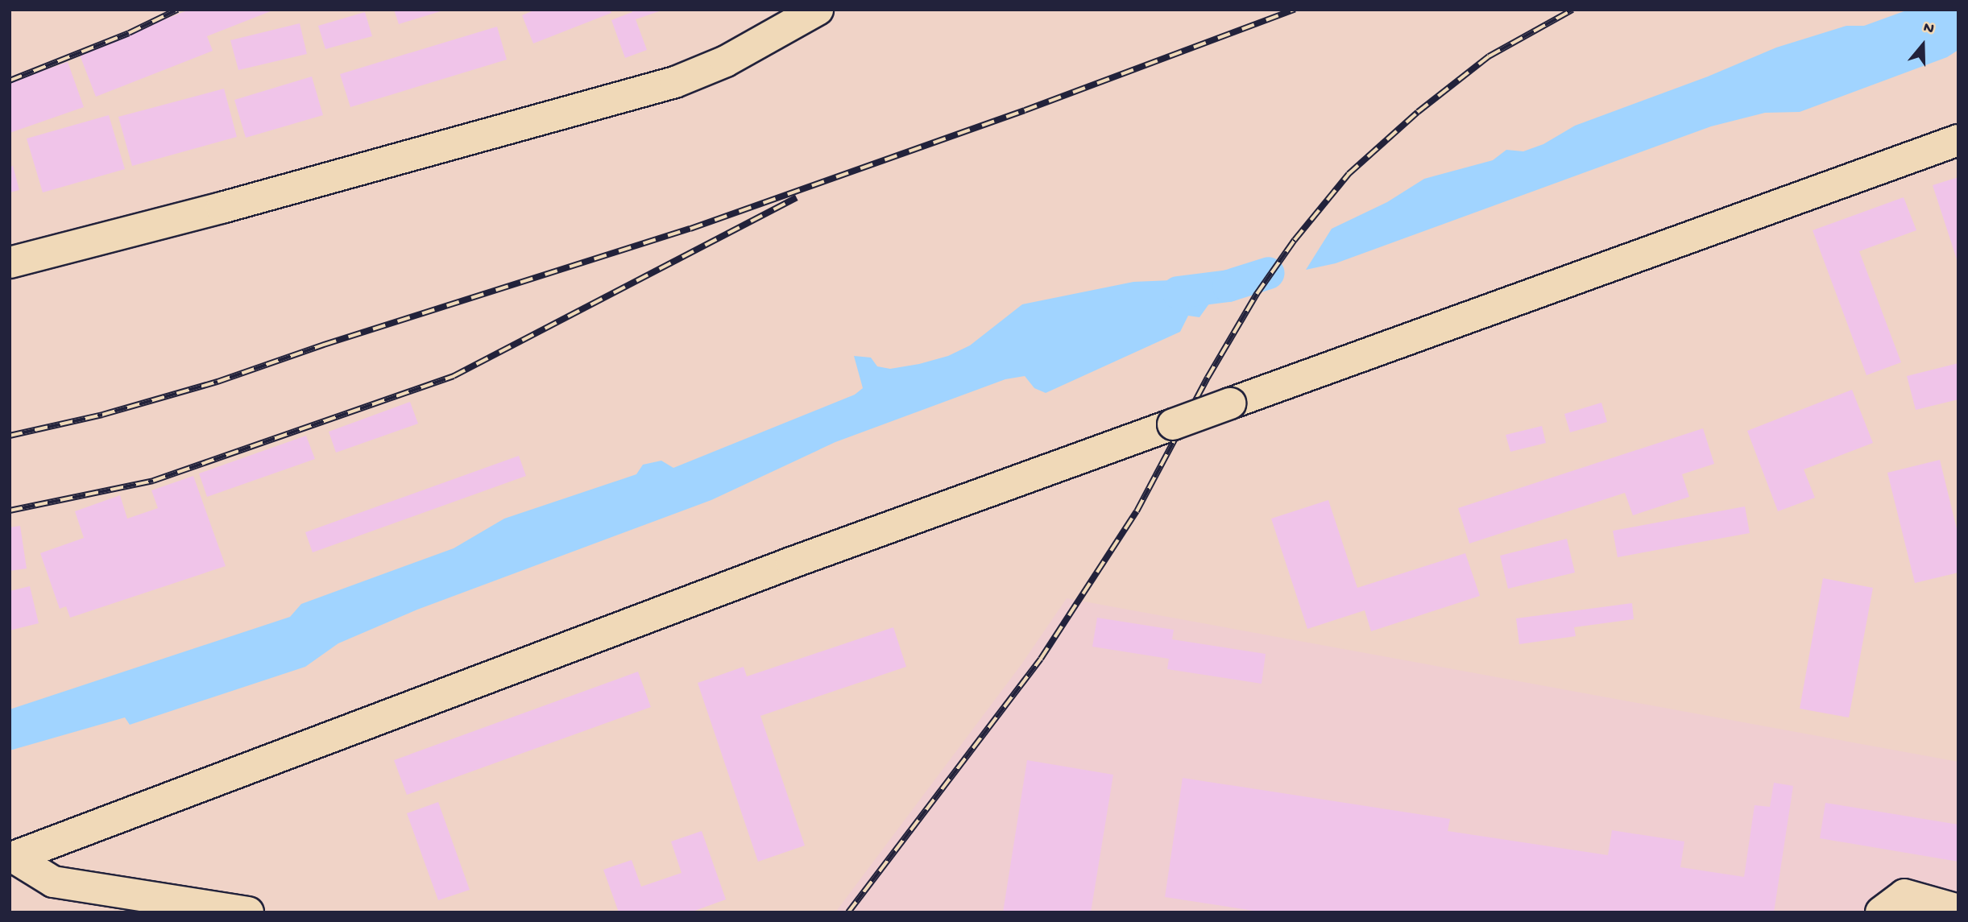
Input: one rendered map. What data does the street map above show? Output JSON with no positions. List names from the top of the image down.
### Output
{
  "north": "top"
}
